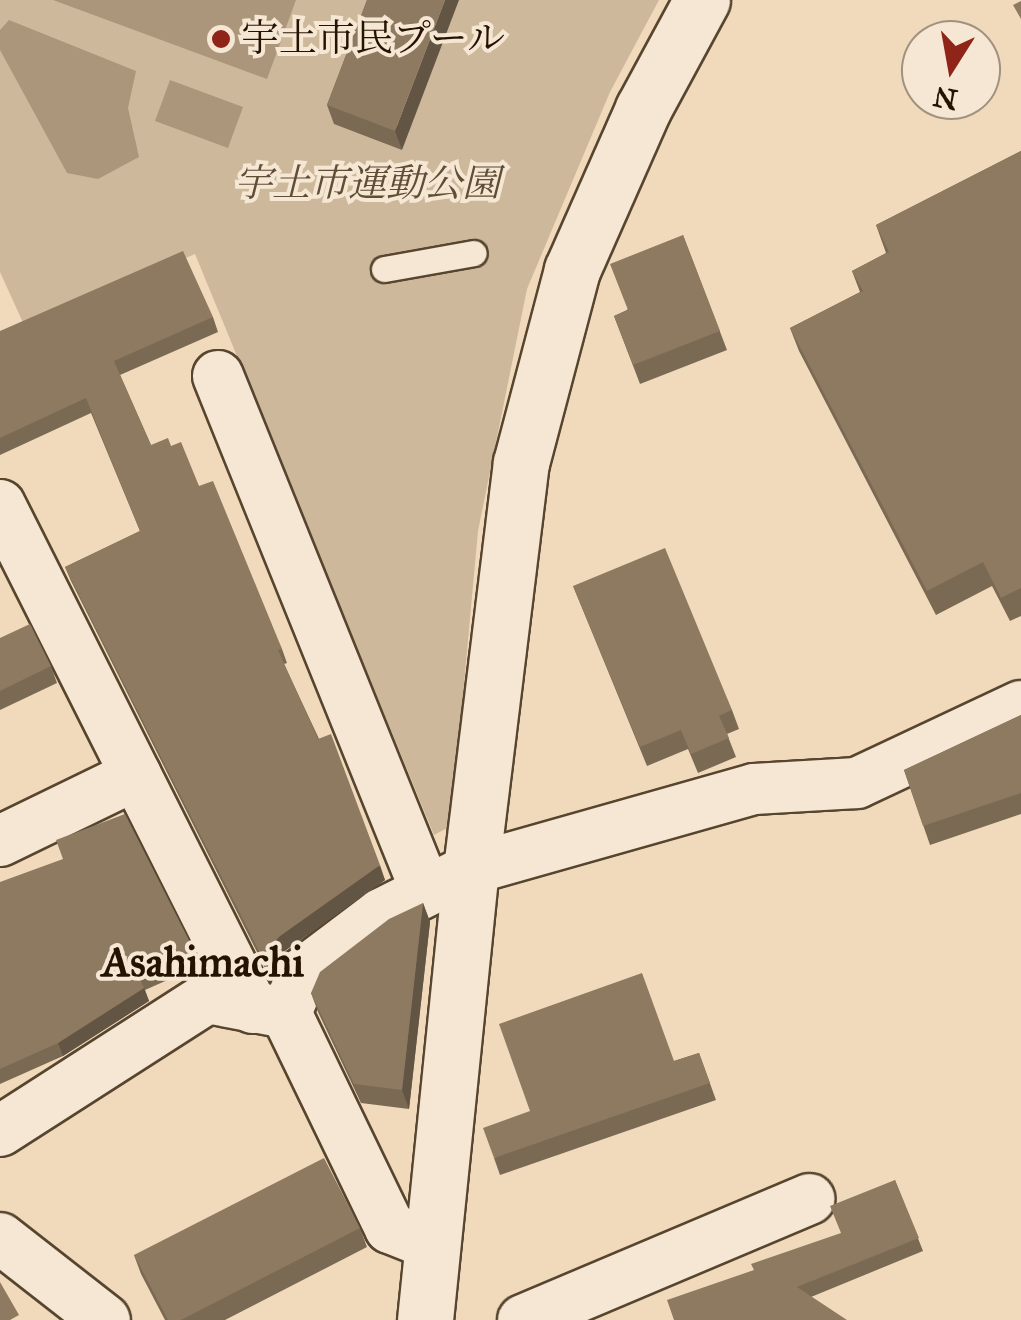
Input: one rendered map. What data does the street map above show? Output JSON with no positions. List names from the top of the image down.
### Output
{
  "districts": ["Asahimachi"],
  "parks": ["宇土市運動公園"],
  "places": ["宇土市民プール"],
  "north": "bottom"
}
